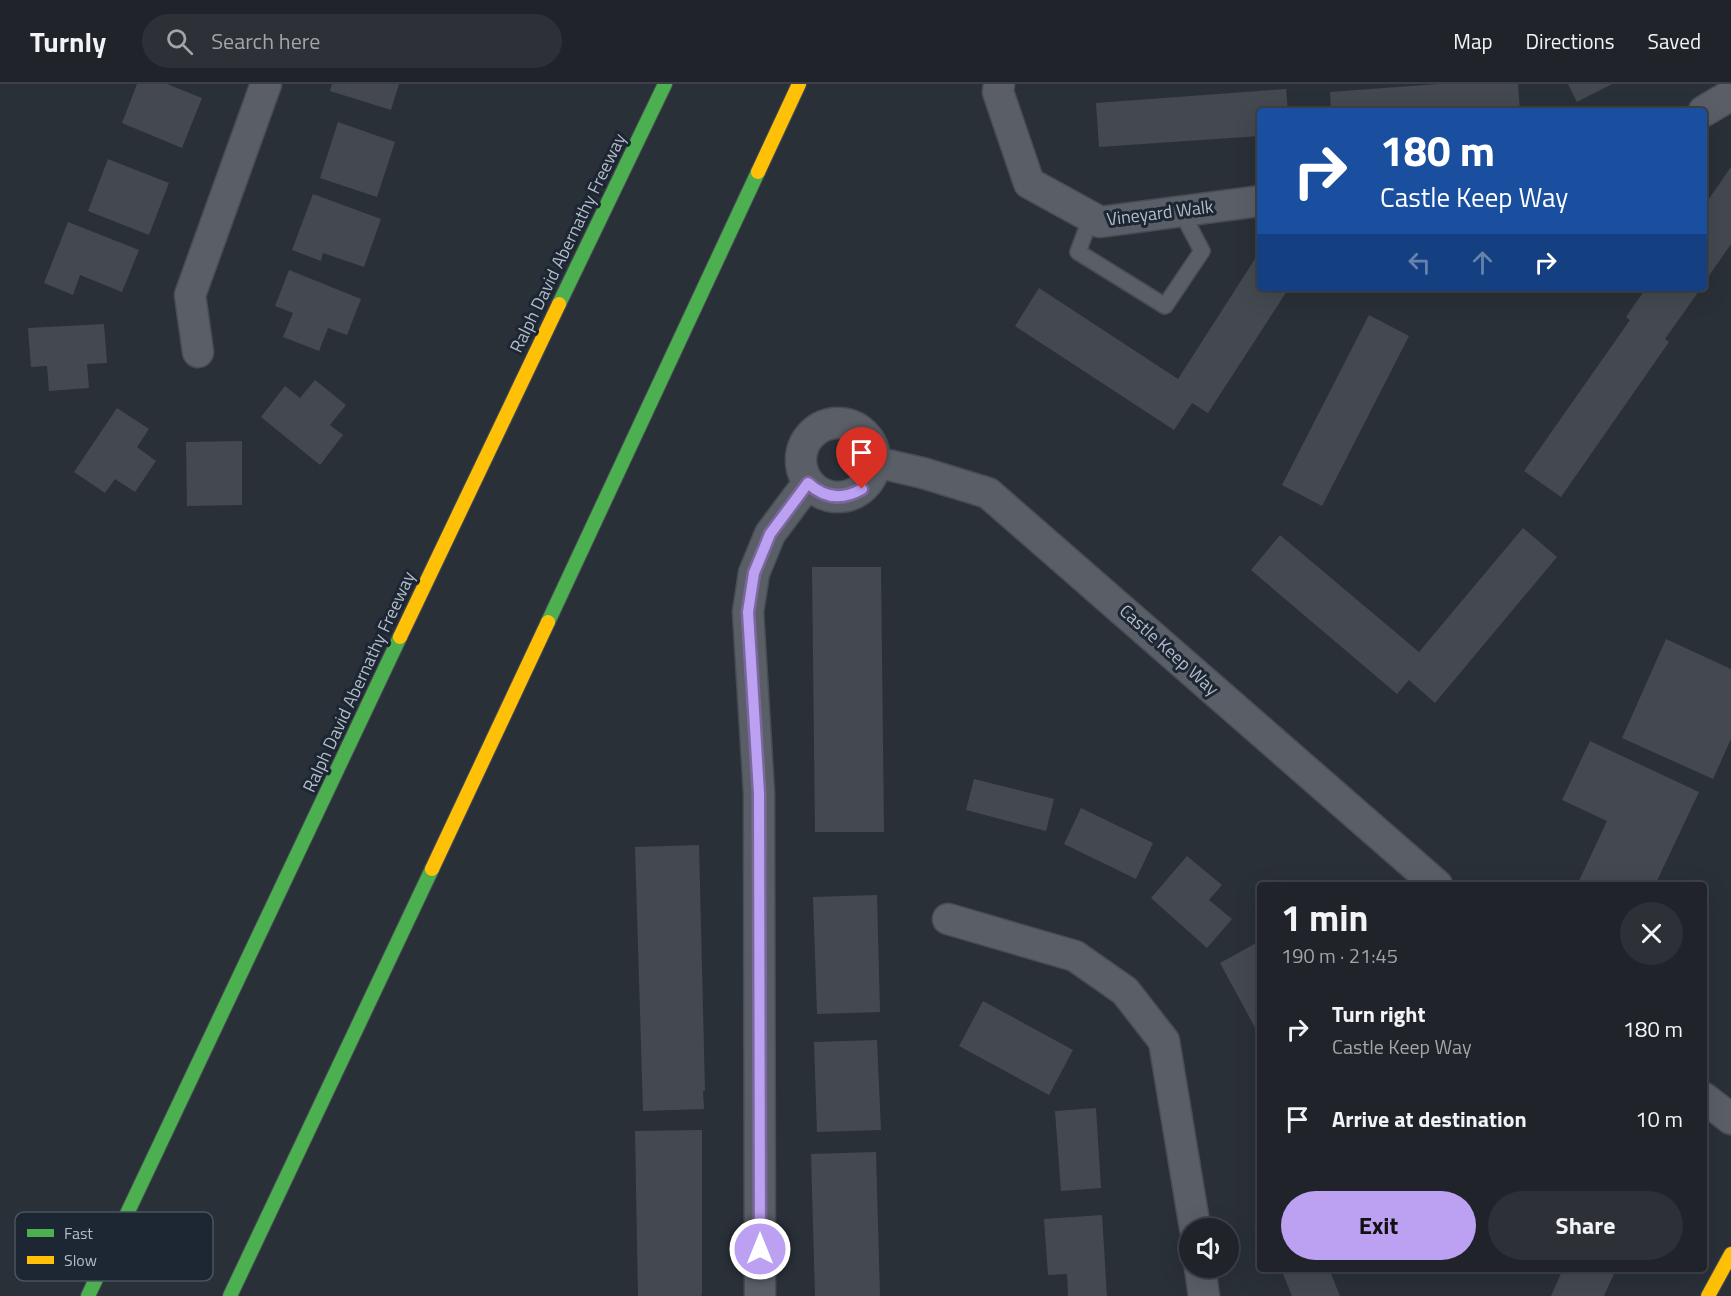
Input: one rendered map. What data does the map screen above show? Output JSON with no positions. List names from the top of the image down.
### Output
{
  "streets": {
    "main road": ["Ralph David Abernathy Freeway"],
    "street": ["Vineyard Walk", "Castle Keep Way"]
  },
  "legend": ["Fast", "Slow"],
  "page": {
    "header": "Turnly",
    "search": "Search here",
    "nav": ["Map", "Directions", "Saved"],
    "turn": ["180 m", "Castle Keep Way"],
    "heading": ["1 min", "190 m · 21:45"],
    "list": [
      {
        "name": "Turn right",
        "note": "Castle Keep Way",
        "value": "180 m"
      },
      {
        "name": "Arrive at destination",
        "value": "10 m"
      }
    ],
    "buttons": ["Exit", "Share"]
  }
}
